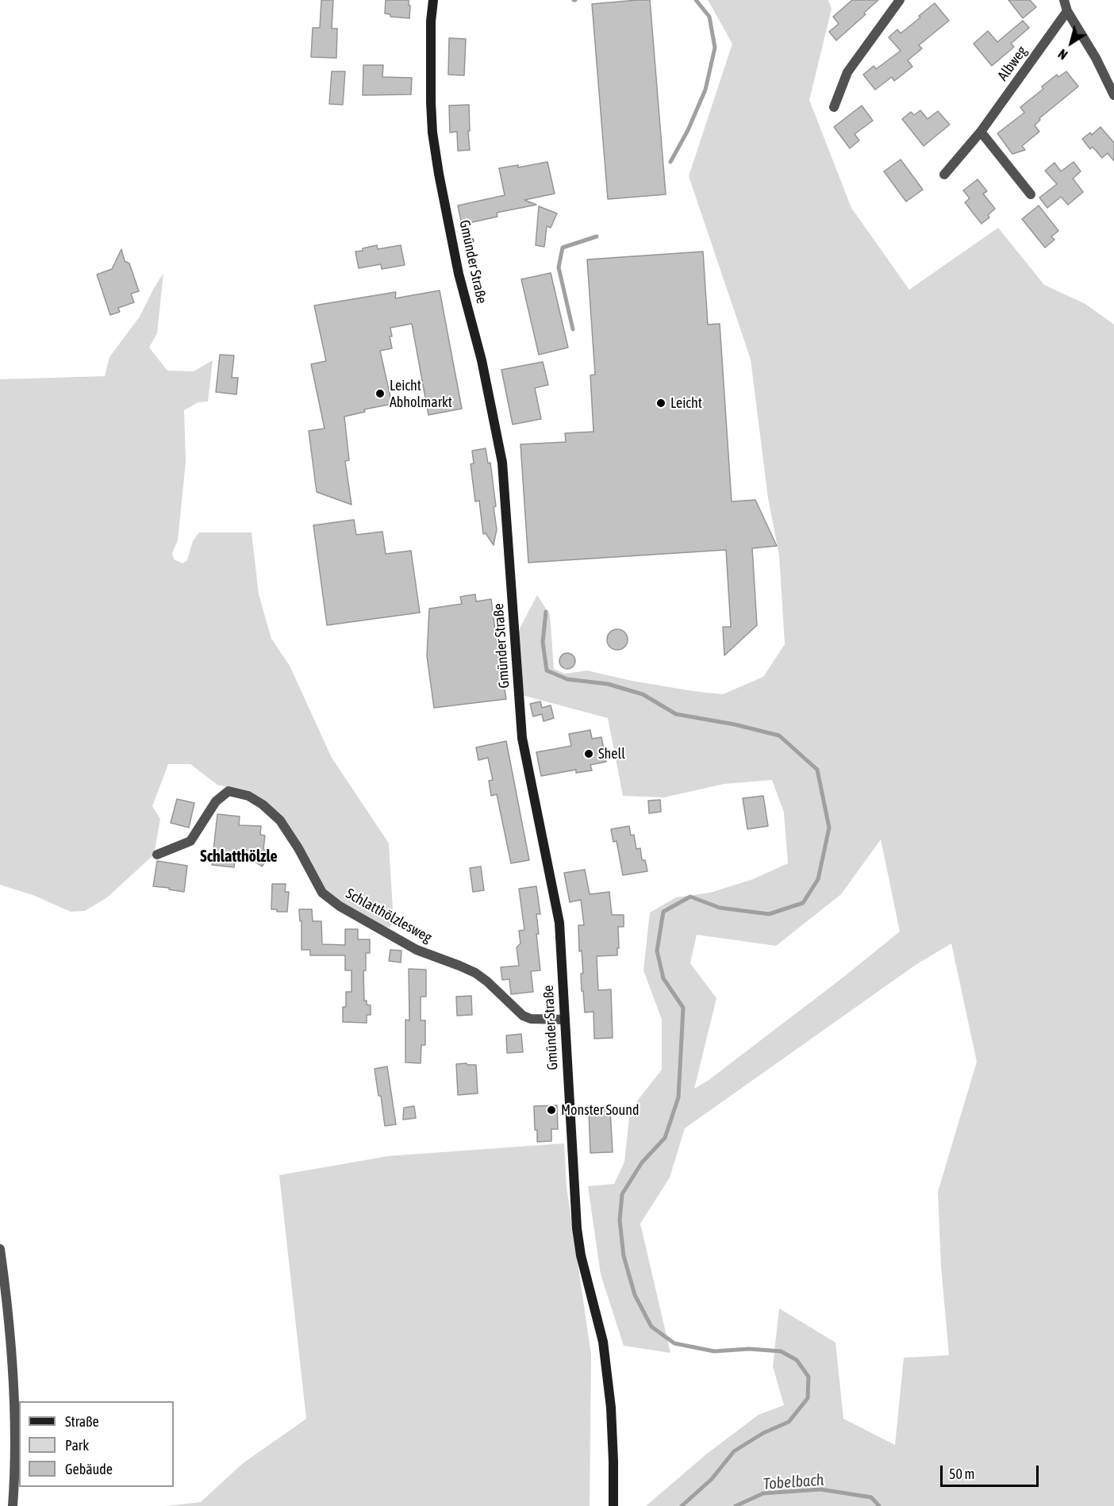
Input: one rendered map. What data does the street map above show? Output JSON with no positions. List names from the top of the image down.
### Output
{
  "streets": {
    "street": ["Albweg", "Gmünder Straße", "Schlatthölzlesweg"]
  },
  "crossings": [
    ["Gmünder Straße", "Schlatthölzlesweg"]
  ],
  "districts": ["Schlatthölzle"],
  "water": ["Tobelbach"],
  "places": [
    "Leicht Abholmarkt",
    "Leicht",
    "Shell",
    "Monster Sound"
  ],
  "legend": ["Straße", "Park", "Gebäude"],
  "scale_bar": "50 m",
  "north": "bottom left"
}
